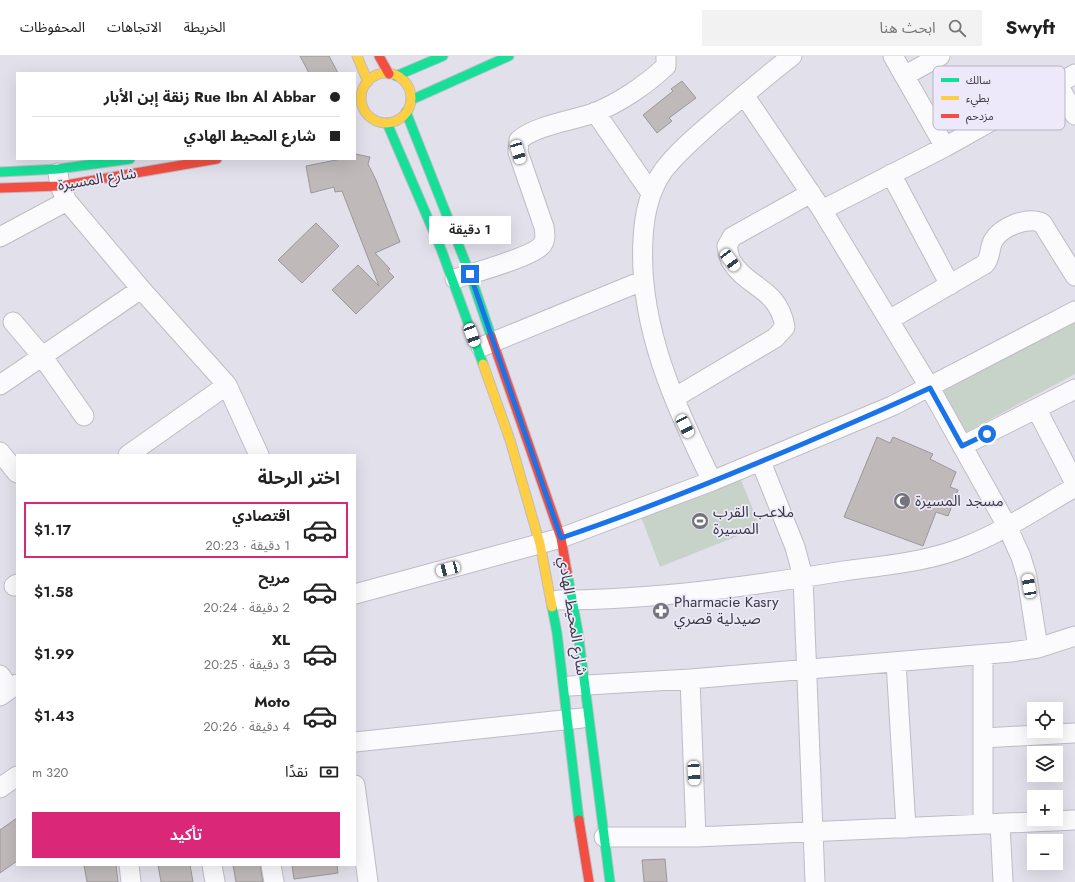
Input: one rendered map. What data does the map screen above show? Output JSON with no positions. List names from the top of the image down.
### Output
{
  "streets": {
    "street": ["شارع المسيرة", "شارع المحيط الهادي"]
  },
  "places": {
    "mosque": ["مسجد المسيرة"],
    "sports": ["ملاعب القرب المسيرة"],
    "pharmacy": ["Pharmacie Kasry صيدلية قصري"]
  },
  "legend": ["سالك", "بطيء", "مزدحم"],
  "page": {
    "header": "Swyft",
    "search": "ابحث هنا",
    "nav": ["الخريطة", "الاتجاهات", "المحفوظات"],
    "banner": ["Rue Ibn Al Abbar زنقة إبن الأبار", "شارع المحيط الهادي"],
    "bubble": "1 دقيقة",
    "heading": "اختر الرحلة",
    "list": [
      {
        "name": "اقتصادي",
        "note": "1 دقيقة · 20:23",
        "value": "$1.17"
      },
      {
        "name": "مريح",
        "note": "2 دقيقة · 20:24",
        "value": "$1.58"
      },
      {
        "name": "XL",
        "note": "3 دقيقة · 20:25",
        "value": "$1.99"
      },
      {
        "name": "Moto",
        "note": "4 دقيقة · 20:26",
        "value": "$1.43"
      }
    ],
    "map_buttons": ["+", "−"],
    "pay": ["نقدًا", "320 m"],
    "buttons": "تأكيد"
  }
}
